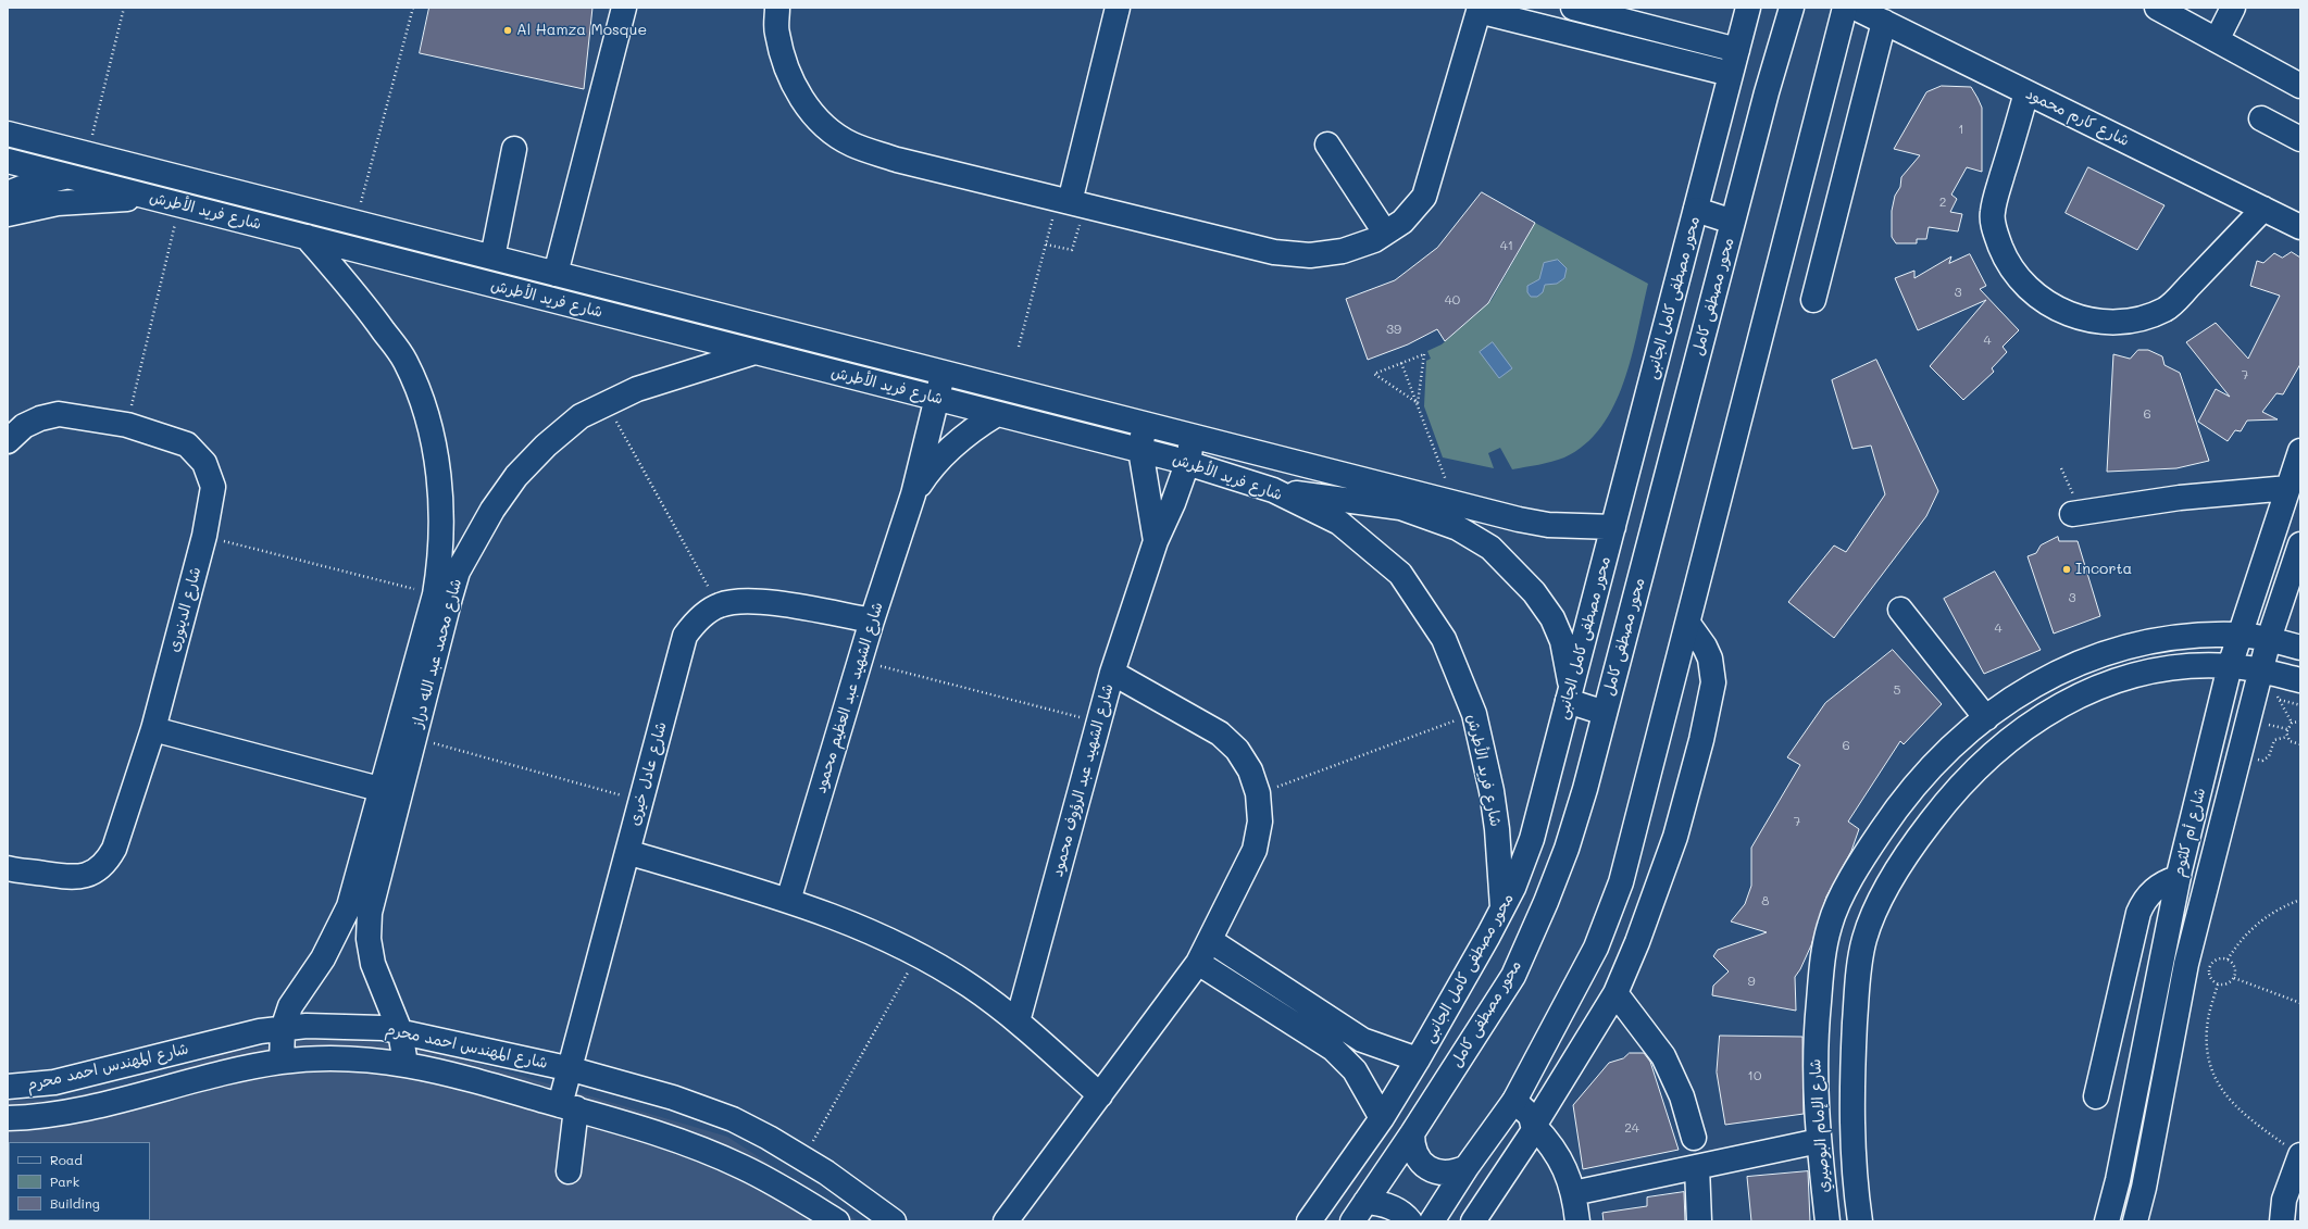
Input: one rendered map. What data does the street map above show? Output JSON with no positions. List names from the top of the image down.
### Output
{
  "streets": {
    "street": [
      "شارع كارم محمود",
      "شارع فريد الأطرش",
      "محور مصطفى كامل",
      "محور مصطفى كامل الجانبى",
      "شارع الدينورى",
      "شارع محمد عبد الله دراز",
      "شارع الشهيد عبد العظيم محمود",
      "شارع عادل خيرى",
      "شارع الشهيد عبد الرؤوف محمود",
      "شارع أم كلثوم",
      "شارع المهندس احمد محرم",
      "شارع الإمام البوصيري"
    ]
  },
  "crossings": [
    ["شارع فريد الأطرش", "محور مصطفى كامل الجانبى"],
    ["شارع فريد الأطرش", "شارع محمد عبد الله دراز"],
    ["شارع فريد الأطرش", "شارع الشهيد عبد العظيم محمود"],
    ["شارع فريد الأطرش", "شارع الشهيد عبد الرؤوف محمود"],
    ["شارع محمد عبد الله دراز", "شارع المهندس احمد محرم"],
    ["شارع الشهيد عبد العظيم محمود", "شارع عادل خيرى"],
    ["شارع عادل خيرى", "شارع المهندس احمد محرم"],
    ["شارع أم كلثوم", "شارع الإمام البوصيري"]
  ],
  "places": ["Al Hamza Mosque", "Incorta"],
  "house_numbers": [
    "1",
    "2",
    "41",
    "3",
    "40",
    "39",
    "4",
    "7",
    "6",
    "3",
    "4",
    "5",
    "6",
    "7",
    "8",
    "9",
    "10",
    "24"
  ],
  "legend": ["Road", "Park", "Building"]
}
